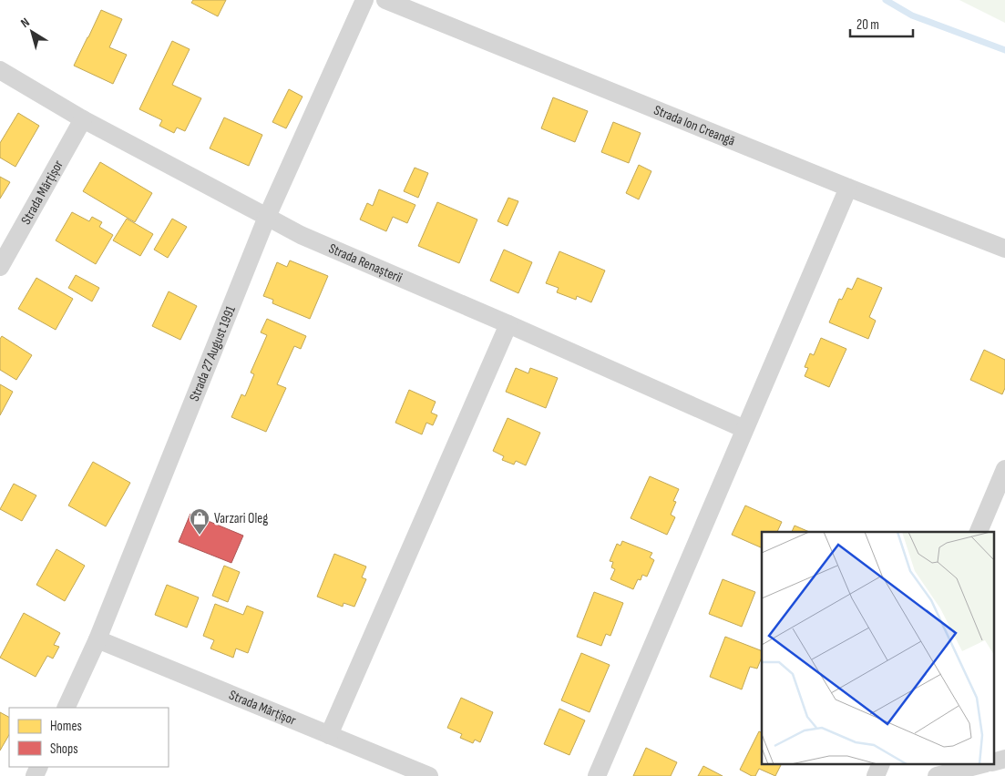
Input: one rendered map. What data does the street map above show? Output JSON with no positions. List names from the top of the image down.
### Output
{
  "streets": {
    "street": [
      "Strada Ion Creangă",
      "Strada Mărțișor",
      "Strada Renașterii",
      "Strada 27 August 1991"
    ]
  },
  "crossings": [
    ["Strada Mărțișor", "Strada Renașterii"],
    ["Strada Mărțișor", "Strada 27 August 1991"],
    ["Strada Renașterii", "Strada 27 August 1991"]
  ],
  "places": {
    "shop": ["Varzari Oleg"]
  },
  "legend": ["Homes", "Shops"],
  "scale_bar": "20 m",
  "north": "top left"
}
